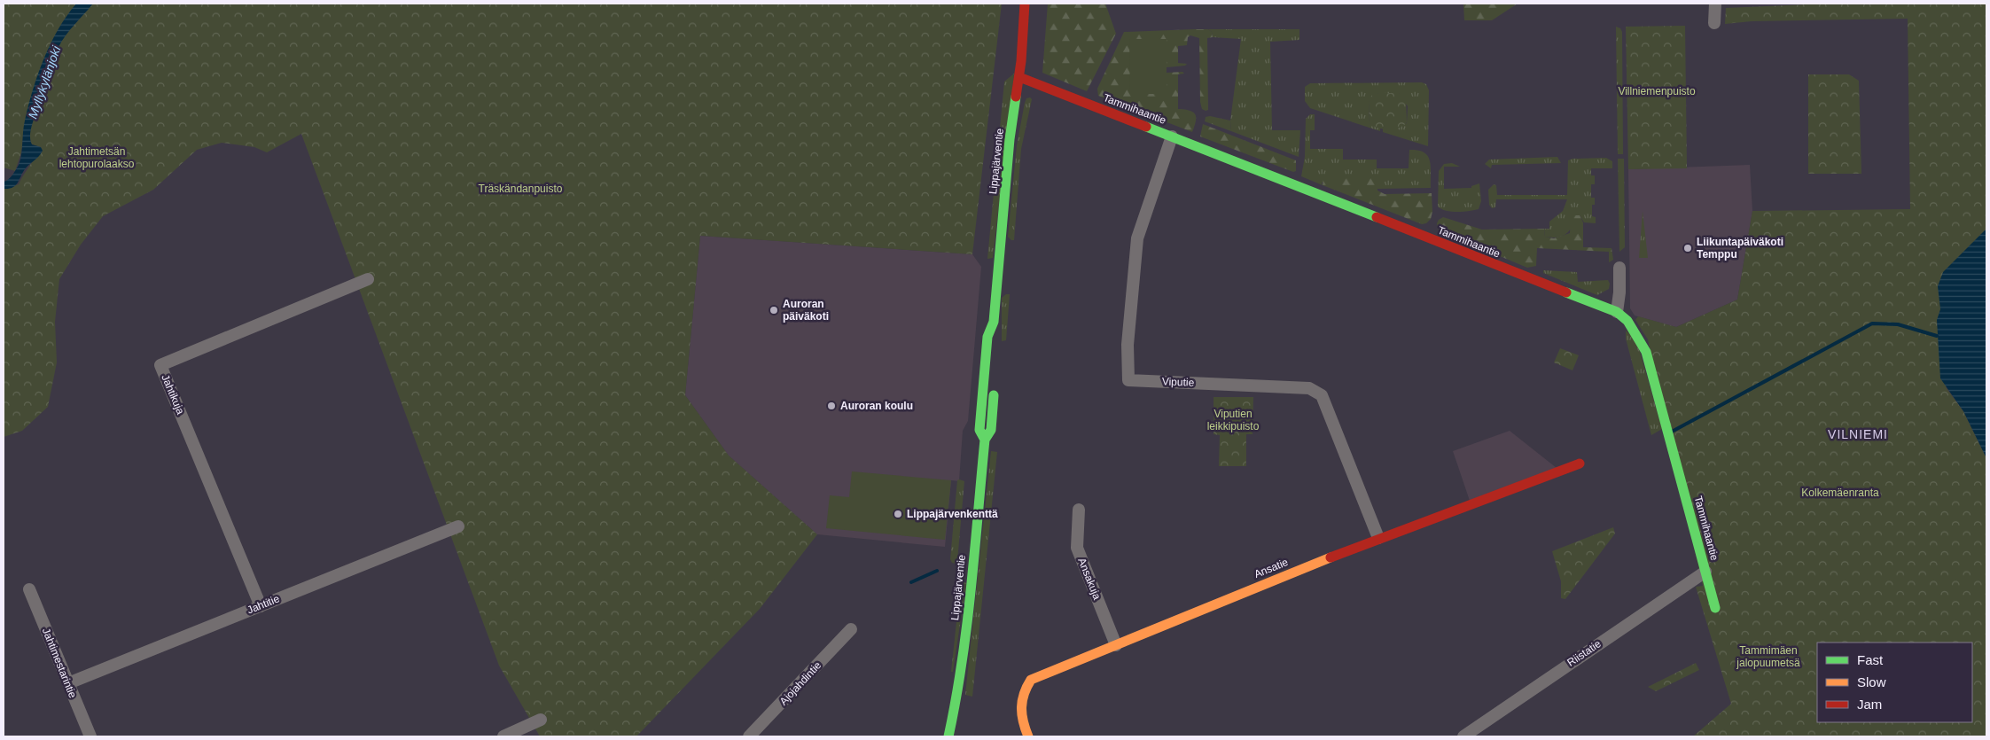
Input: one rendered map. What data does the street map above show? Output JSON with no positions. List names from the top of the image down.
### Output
{
  "streets": {
    "street": [
      "Tammihaantie",
      "Lippajärventie",
      "Viputie",
      "Jahtikuja",
      "Ansatie",
      "Ansakuja",
      "Jahtitie",
      "Riistatie",
      "Jahtimestarintie",
      "Ajojahdintie"
    ]
  },
  "crossings": [
    ["Tammihaantie", "Lippajärventie"],
    ["Tammihaantie", "Viputie"],
    ["Tammihaantie", "Riistatie"],
    ["Viputie", "Ansatie"],
    ["Jahtikuja", "Jahtitie"],
    ["Ansatie", "Ansakuja"],
    ["Jahtitie", "Jahtimestarintie"]
  ],
  "districts": ["VILNIEMI"],
  "water": ["Myllykylänjoki"],
  "parks": [
    "Villniemenpuisto",
    "Jahtimetsän lehtopurolaakso",
    "Träskändanpuisto",
    "Viputien leikkipuisto",
    "Kolkemäenranta",
    "Tammimäen jalopuumetsä"
  ],
  "places": [
    "Liikuntapäiväkoti Temppu",
    "Auroran päiväkoti",
    "Auroran koulu",
    "Lippajärvenkenttä"
  ],
  "legend": ["Fast", "Slow", "Jam"]
}
